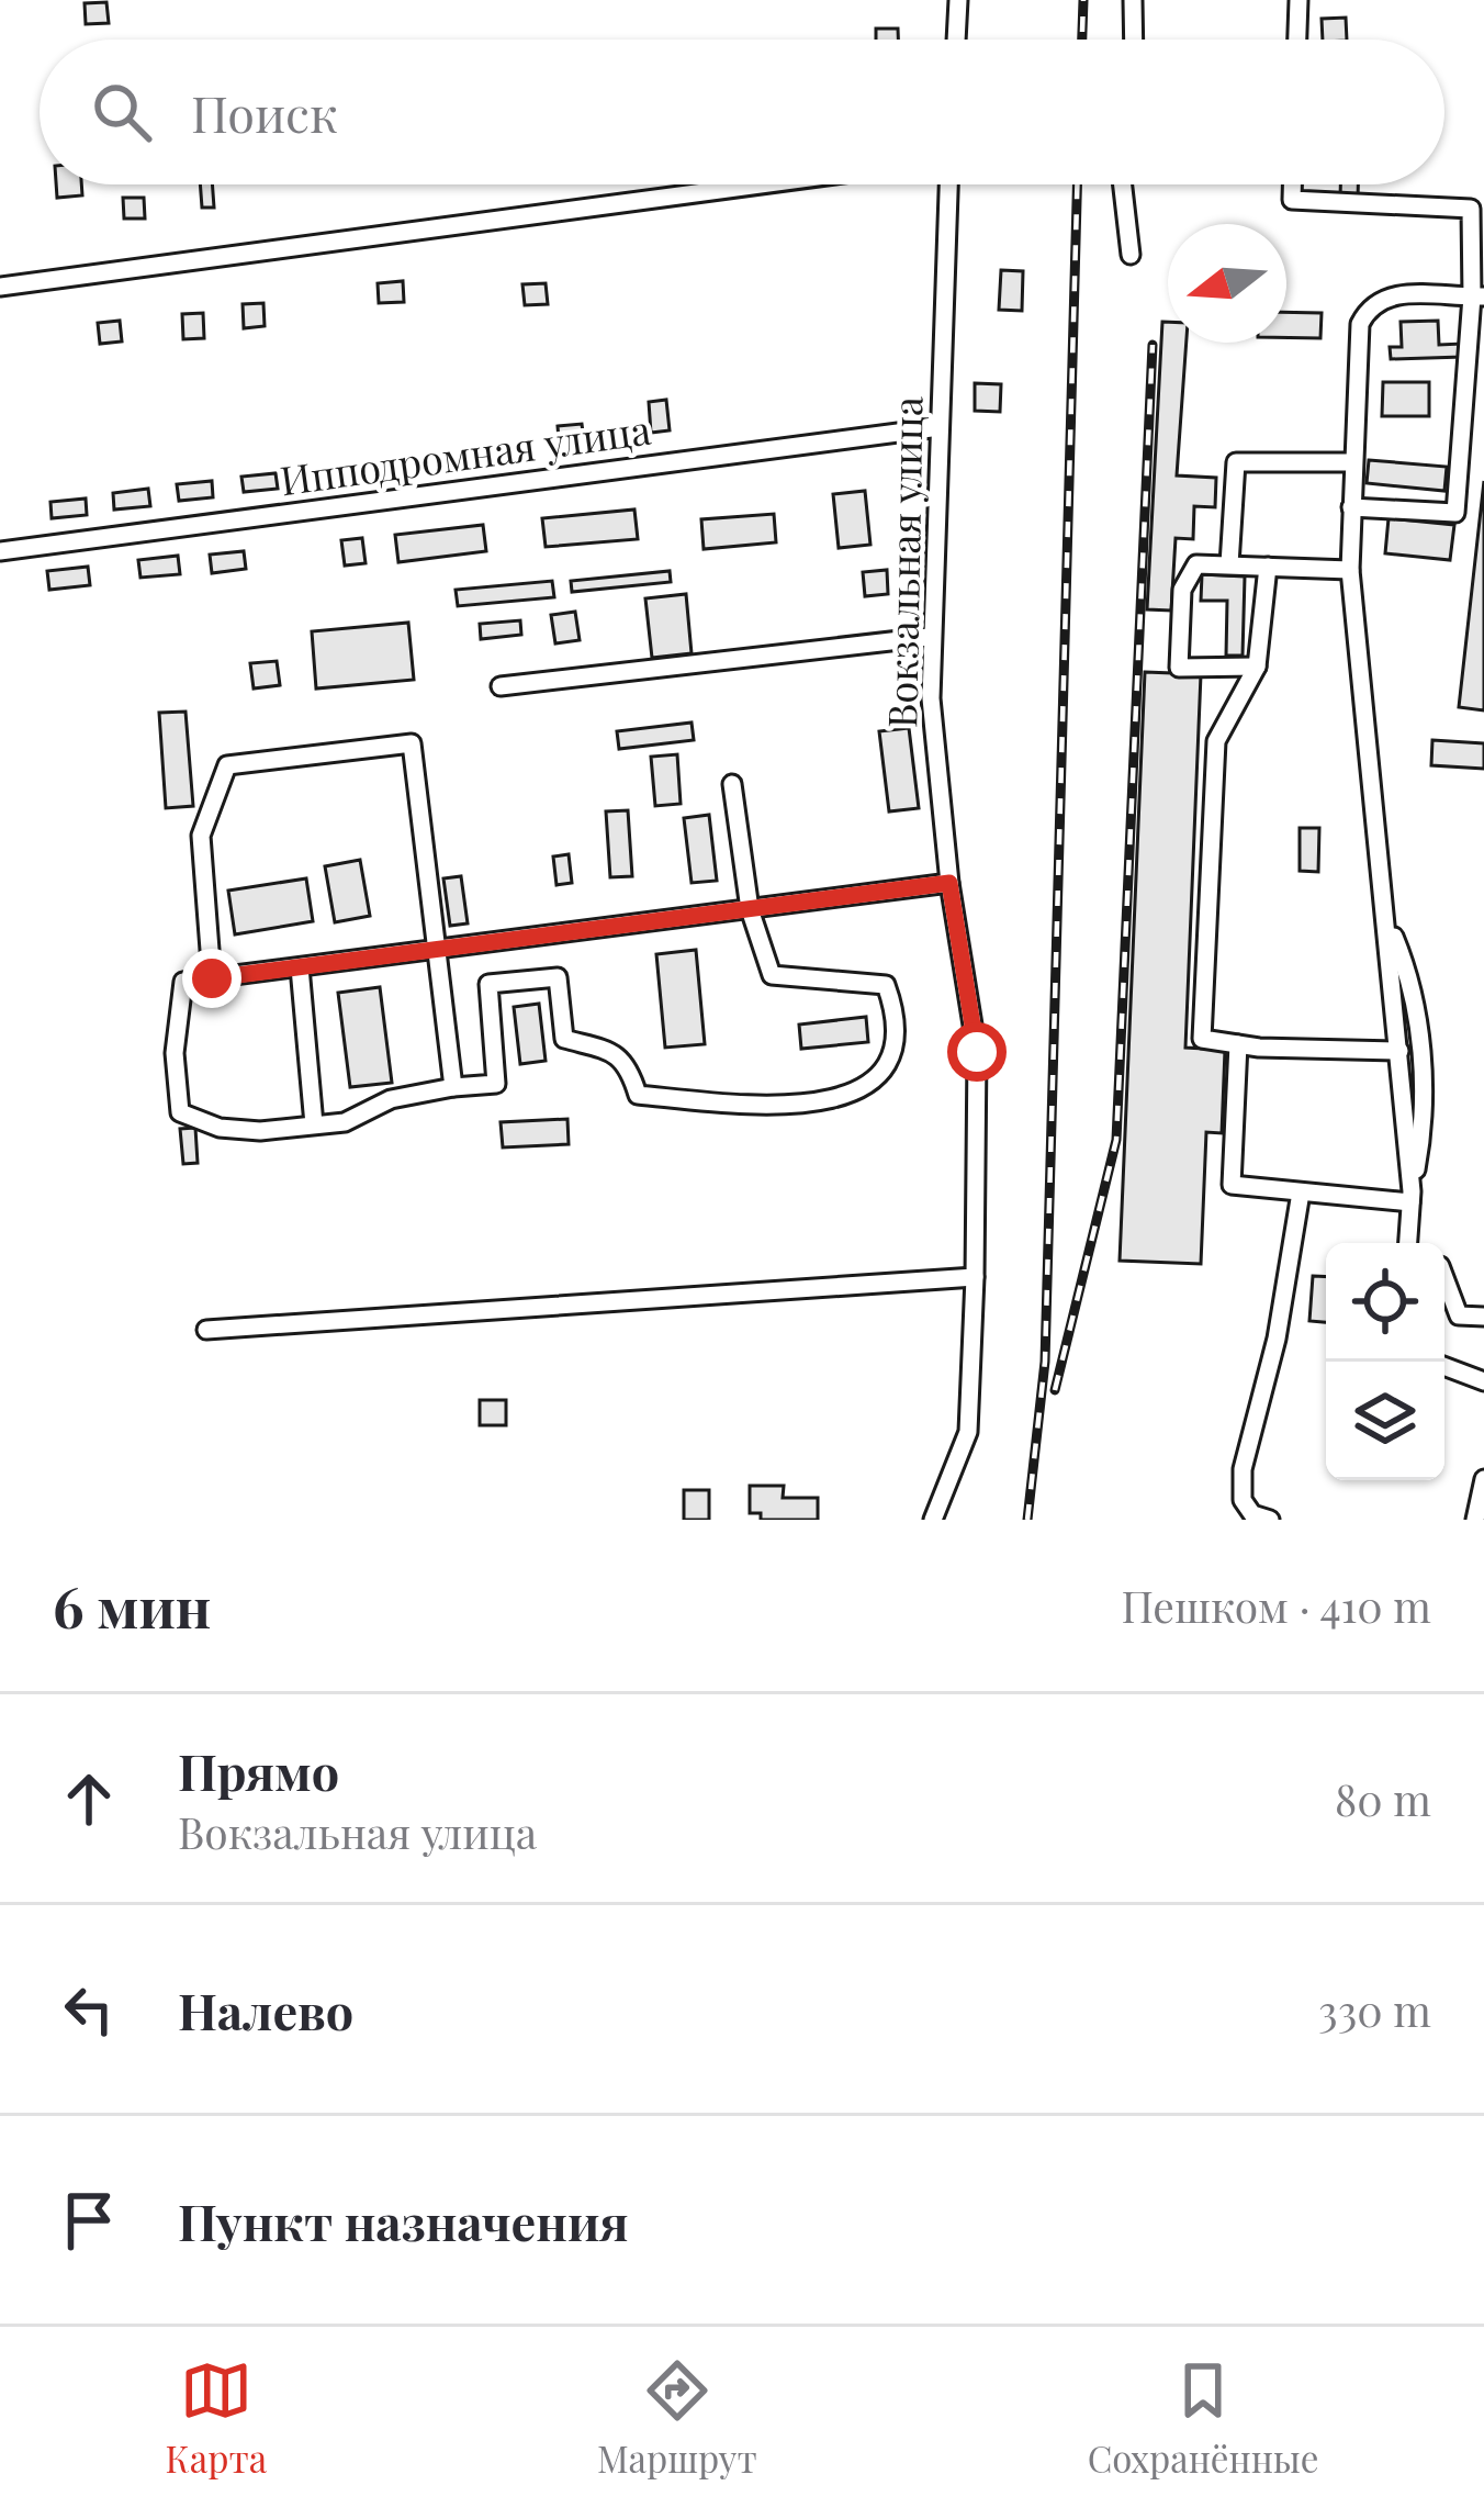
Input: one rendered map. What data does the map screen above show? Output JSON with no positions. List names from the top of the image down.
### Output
{
  "streets": {
    "street": ["Ипподромная улица", "Вокзальная улица"]
  },
  "crossings": [
    ["Ипподромная улица", "Вокзальная улица"]
  ],
  "north": "left",
  "page": {
    "search": "Поиск",
    "heading": ["6 мин", "Пешком · 410 m"],
    "list": [
      ["Прямо", "Вокзальная улица", "80 m"],
      ["Налево", "330 m"],
      "Пункт назначения"
    ],
    "nav": ["Карта", "Маршрут", "Сохранённые"]
  }
}
